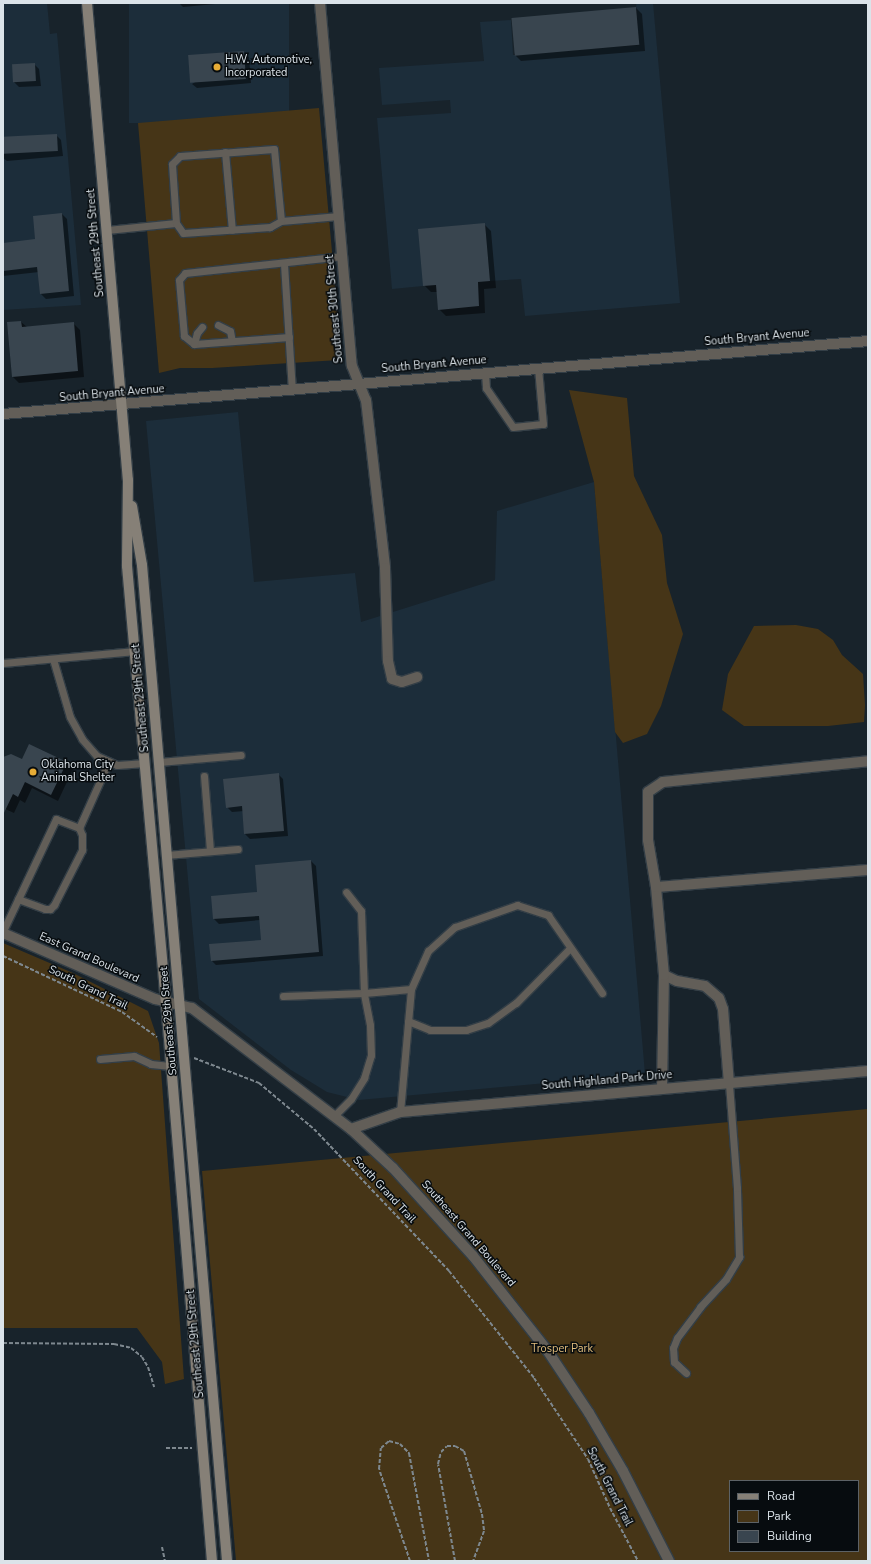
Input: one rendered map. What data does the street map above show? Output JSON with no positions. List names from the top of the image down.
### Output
{
  "streets": {
    "main road": ["Southeast 29th Street"],
    "street": [
      "Southeast 30th Street",
      "South Bryant Avenue",
      "East Grand Boulevard",
      "South Highland Park Drive",
      "Southeast Grand Boulevard"
    ],
    "path": ["South Grand Trail"]
  },
  "crossings": [
    ["Southeast 29th Street", "South Bryant Avenue"],
    ["Southeast 29th Street", "East Grand Boulevard"],
    ["Southeast 29th Street", "South Grand Trail"],
    ["Southeast 29th Street", "Southeast Grand Boulevard"],
    ["Southeast 30th Street", "South Bryant Avenue"],
    ["East Grand Boulevard", "Southeast Grand Boulevard"],
    ["South Highland Park Drive", "Southeast Grand Boulevard"]
  ],
  "parks": ["Trosper Park"],
  "places": ["H.W. Automotive, Incorporated", "Oklahoma City Animal Shelter"],
  "legend": ["Road", "Park", "Building"]
}
